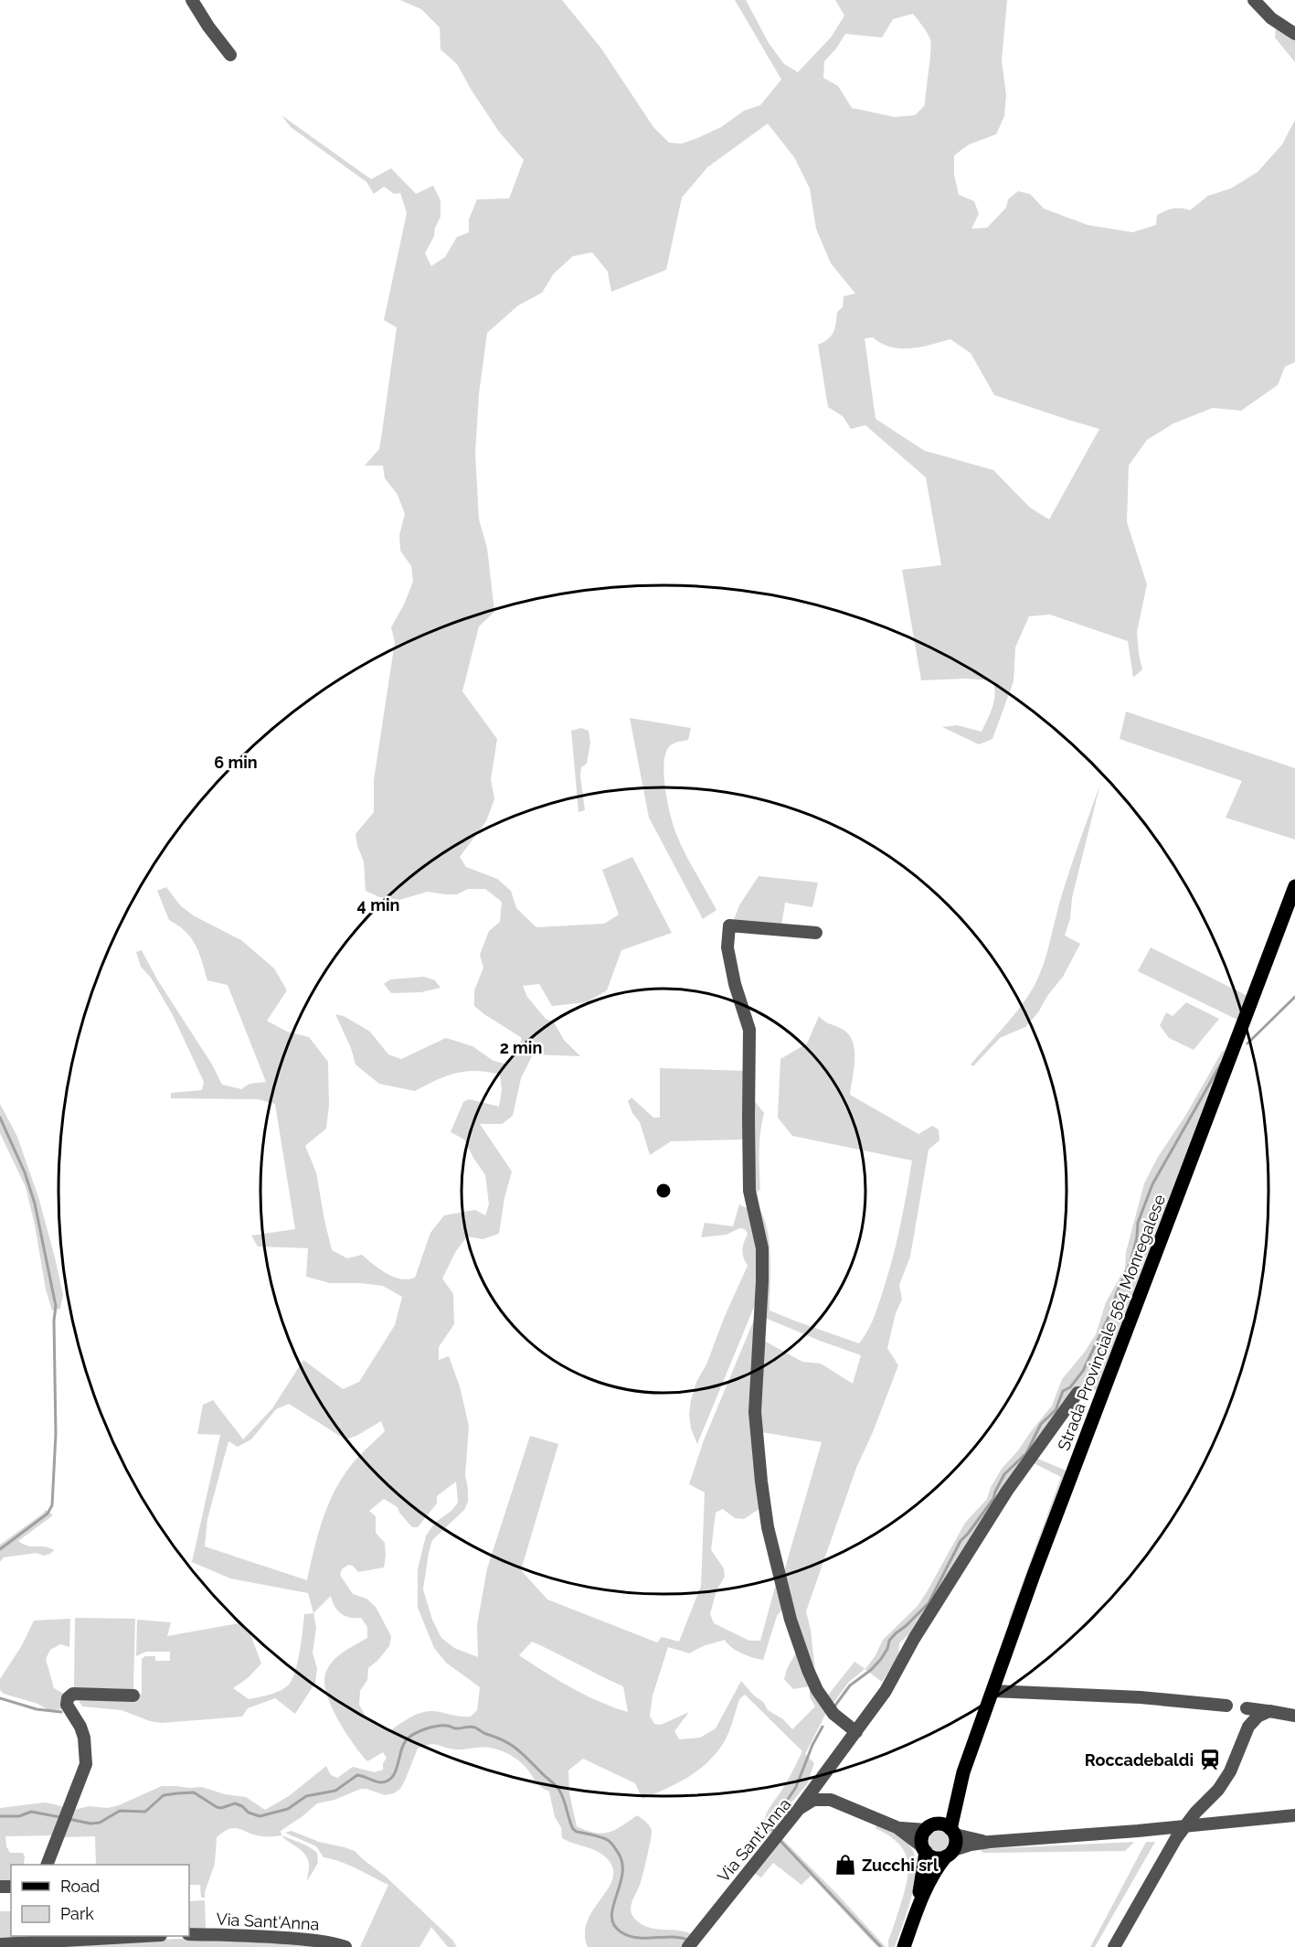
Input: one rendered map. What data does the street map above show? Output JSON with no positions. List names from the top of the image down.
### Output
{
  "streets": {
    "main road": ["Strada Provinciale 564 Monregalese"],
    "street": ["Via Sant'Anna"]
  },
  "crossings": [
    ["Strada Provinciale 564 Monregalese", "Via Sant'Anna"]
  ],
  "places": {
    "station": ["Roccadebaldi"],
    "shop": ["Zucchi srl"]
  },
  "legend": ["Road", "Park"],
  "rings": ["6 min", "4 min", "2 min"]
}
